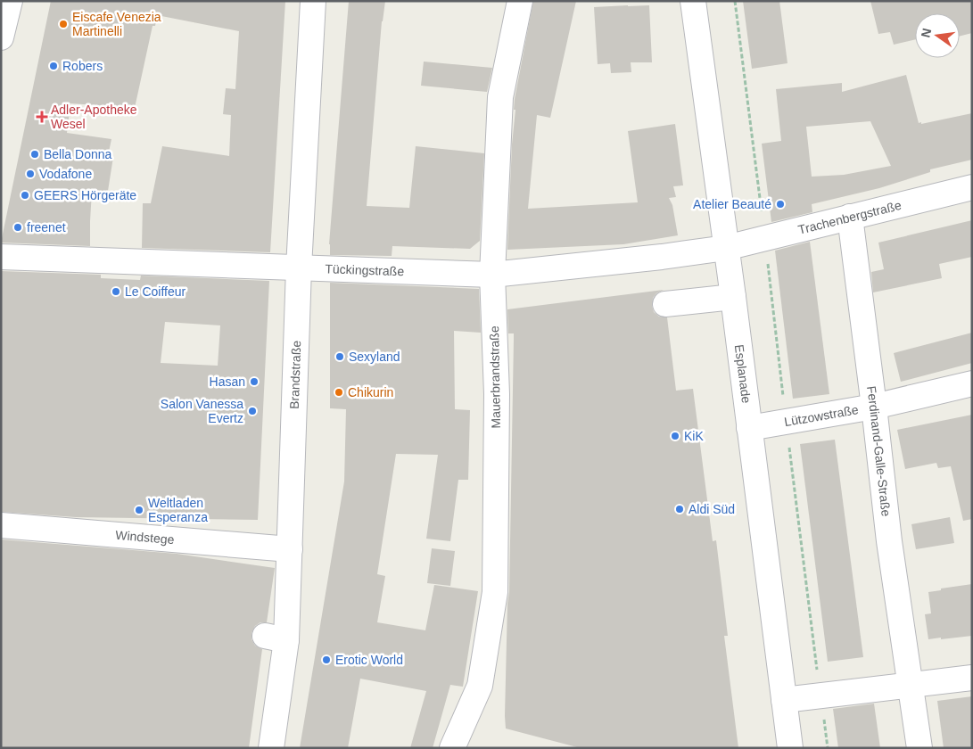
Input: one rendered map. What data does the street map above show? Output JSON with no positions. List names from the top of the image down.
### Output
{
  "streets": {
    "street": [
      "Trachenbergstraße",
      "Tückingstraße",
      "Brandstraße",
      "Esplanade",
      "Mauerbrandstraße",
      "Lützowstraße",
      "Ferdinand-Galle-Straße",
      "Windstege"
    ]
  },
  "crossings": [
    ["Trachenbergstraße", "Tückingstraße"],
    ["Trachenbergstraße", "Esplanade"],
    ["Trachenbergstraße", "Ferdinand-Galle-Straße"],
    ["Tückingstraße", "Brandstraße"],
    ["Tückingstraße", "Esplanade"],
    ["Tückingstraße", "Mauerbrandstraße"],
    ["Brandstraße", "Windstege"],
    ["Esplanade", "Lützowstraße"],
    ["Lützowstraße", "Ferdinand-Galle-Straße"]
  ],
  "places": {
    "other": [
      "Eiscafe Venezia Martinelli",
      "Robers",
      "Bella Donna",
      "Vodafone",
      "GEERS Hörgeräte",
      "Atelier Beauté",
      "freenet",
      "Le Coiffeur",
      "Sexyland",
      "Hasan",
      "Chikurin",
      "Salon Vanessa Evertz",
      "KiK",
      "Aldi Süd",
      "Weltladen Esperanza",
      "Erotic World"
    ],
    "health": ["Adler-Apotheke Wesel"]
  },
  "north": "left"
}
